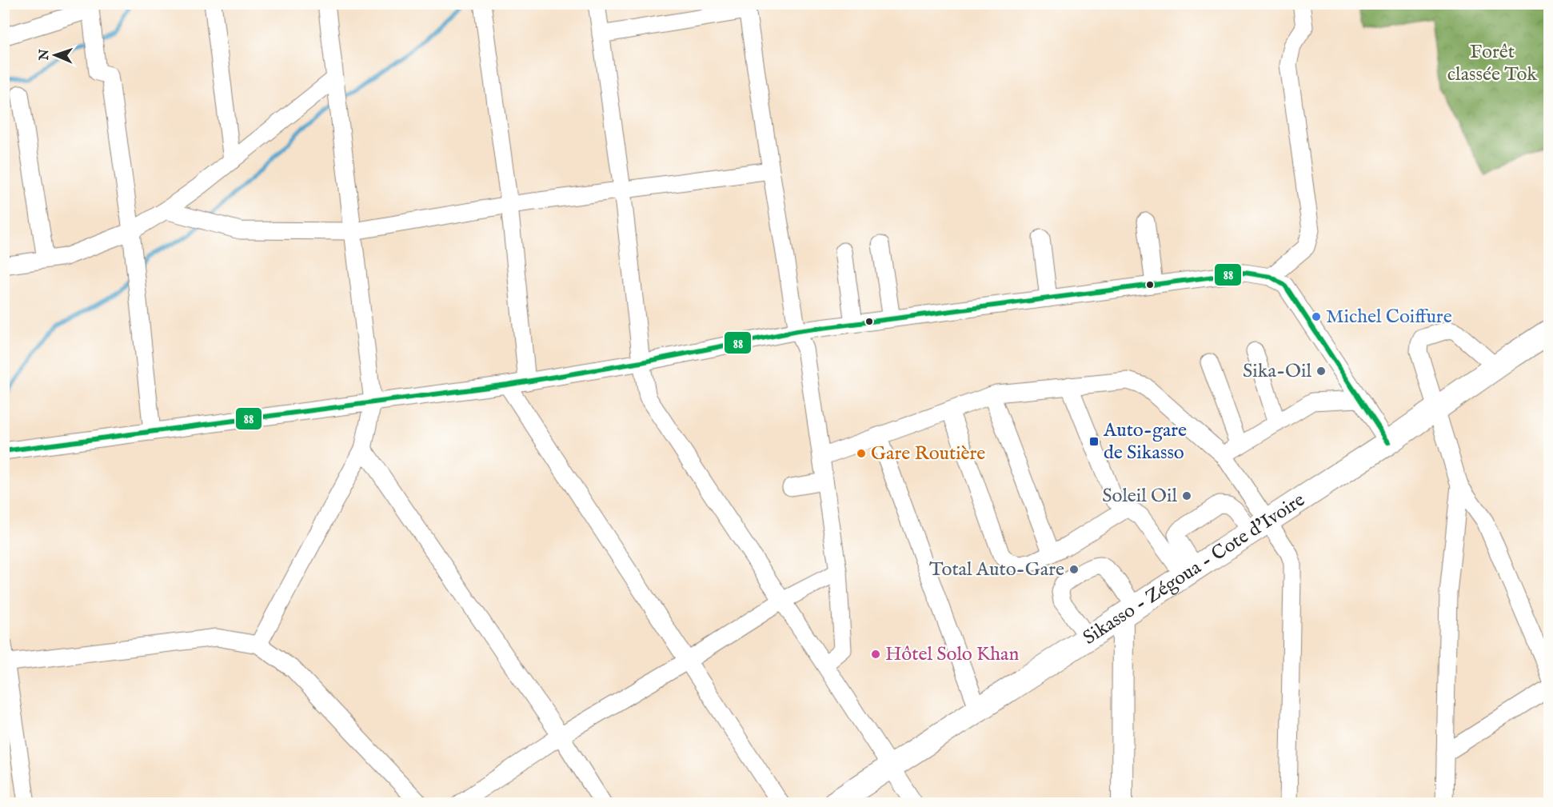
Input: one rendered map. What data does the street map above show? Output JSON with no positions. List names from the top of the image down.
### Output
{
  "streets": {
    "highway": ["Sikasso - Zégoua - Cote d'Ivoire"]
  },
  "parks": ["Forêt classée Tok"],
  "places": {
    "other": [
      "Michel Coiffure",
      "Sika-Oil",
      "Gare Routière",
      "Soleil Oil",
      "Total Auto-Gare",
      "Hôtel Solo Khan"
    ],
    "transit": ["Auto-gare de Sikasso"]
  },
  "lines": ["transit line 88"],
  "north": "left"
}
